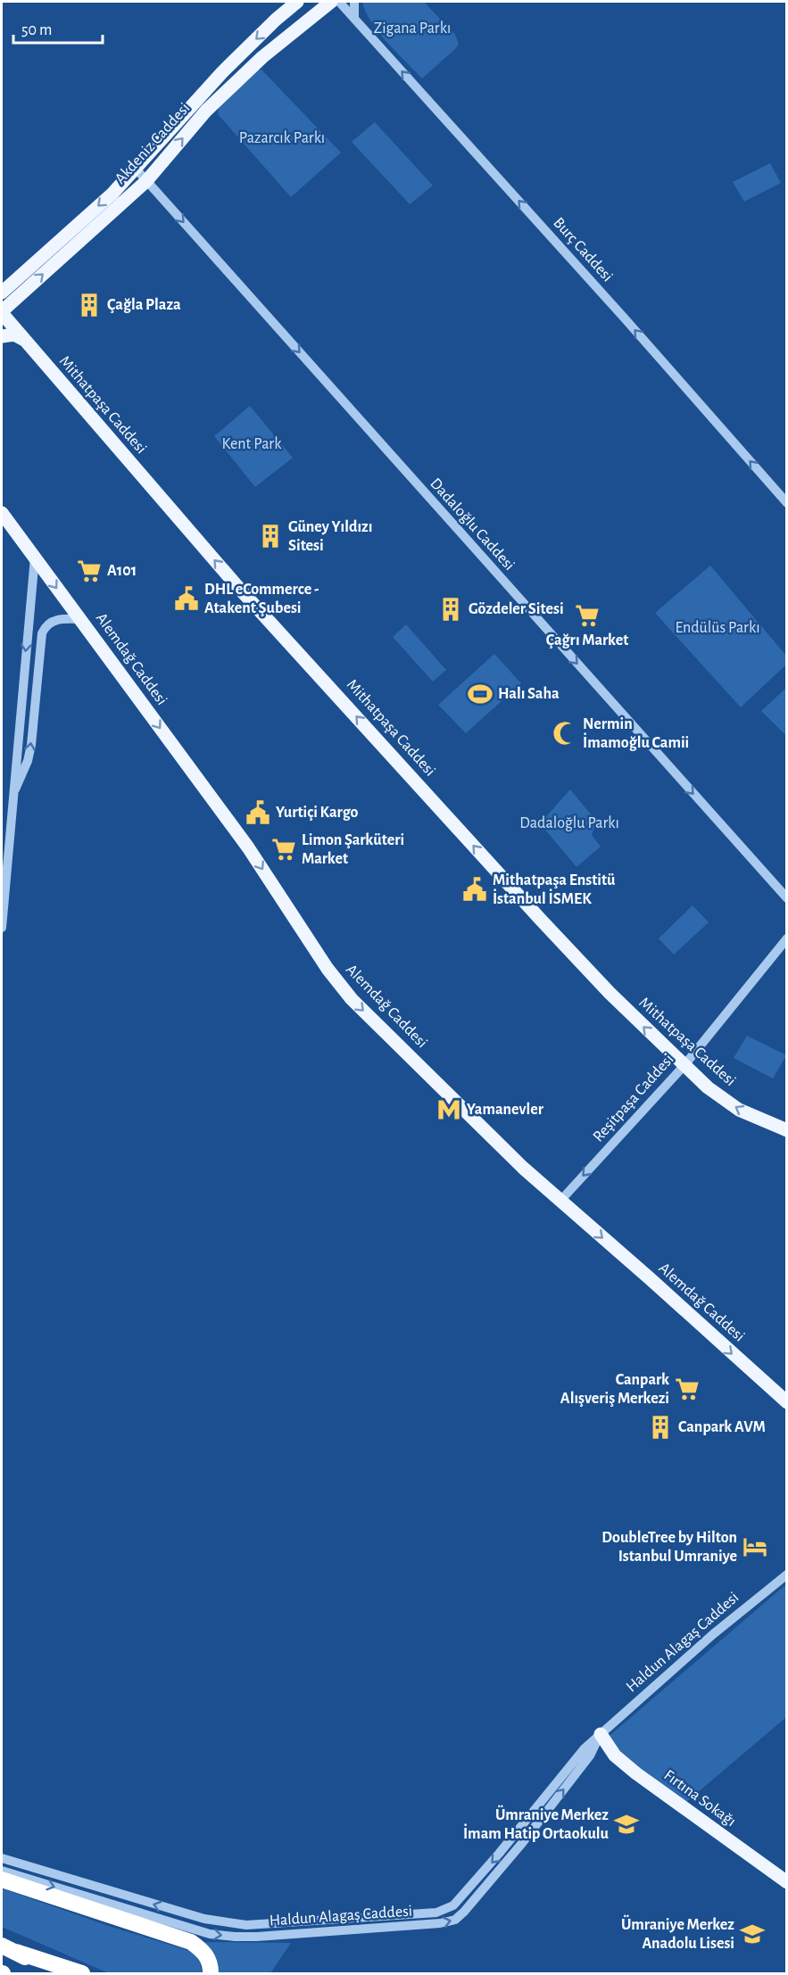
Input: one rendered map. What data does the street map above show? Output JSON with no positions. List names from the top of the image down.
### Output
{
  "streets": {
    "main road": [
      "Akdeniz Caddesi",
      "Mithatpaşa Caddesi",
      "Alemdağ Caddesi",
      "Fırtına Sokağı"
    ],
    "street": [
      "Burç Caddesi",
      "Dadaloğlu Caddesi",
      "Reşitpaşa Caddesi",
      "Haldun Alagaş Caddesi"
    ]
  },
  "crossings": [
    ["Akdeniz Caddesi", "Mithatpaşa Caddesi"],
    ["Akdeniz Caddesi", "Dadaloğlu Caddesi"],
    ["Mithatpaşa Caddesi", "Reşitpaşa Caddesi"],
    ["Alemdağ Caddesi", "Reşitpaşa Caddesi"],
    ["Haldun Alagaş Caddesi", "Fırtına Sokağı"]
  ],
  "one_way": [
    "Burç Caddesi",
    "Mithatpaşa Caddesi",
    "Dadaloğlu Caddesi",
    "Alemdağ Caddesi",
    "Reşitpaşa Caddesi"
  ],
  "parks": [
    "Zigana Parkı",
    "Pazarcık Parkı",
    "Kent Park",
    "Endülüs Parkı",
    "Dadaloğlu Parkı"
  ],
  "places": {
    "building": [
      "Çağla Plaza",
      "Güney Yıldızı Sitesi",
      "Gözdeler Sitesi",
      "Canpark AVM"
    ],
    "supermarket": [
      "A101",
      "Çağrı Market",
      "Limon Şarküteri Market",
      "Canpark Alışveriş Merkezi"
    ],
    "public building": ["DHL eCommerce - Atakent Şubesi", "Yurtiçi Kargo", "Mithatpaşa Enstitü İstanbul İSMEK"],
    "sports": ["Halı Saha"],
    "mosque": ["Nermin İmamoğlu Camii"],
    "metro station": ["Yamanevler"],
    "hotel": ["DoubleTree by Hilton Istanbul Umraniye"],
    "school or university": ["Ümraniye Merkez İmam Hatip Ortaokulu", "Ümraniye Merkez Anadolu Lisesi"]
  },
  "scale_bar": "50 m"
}
